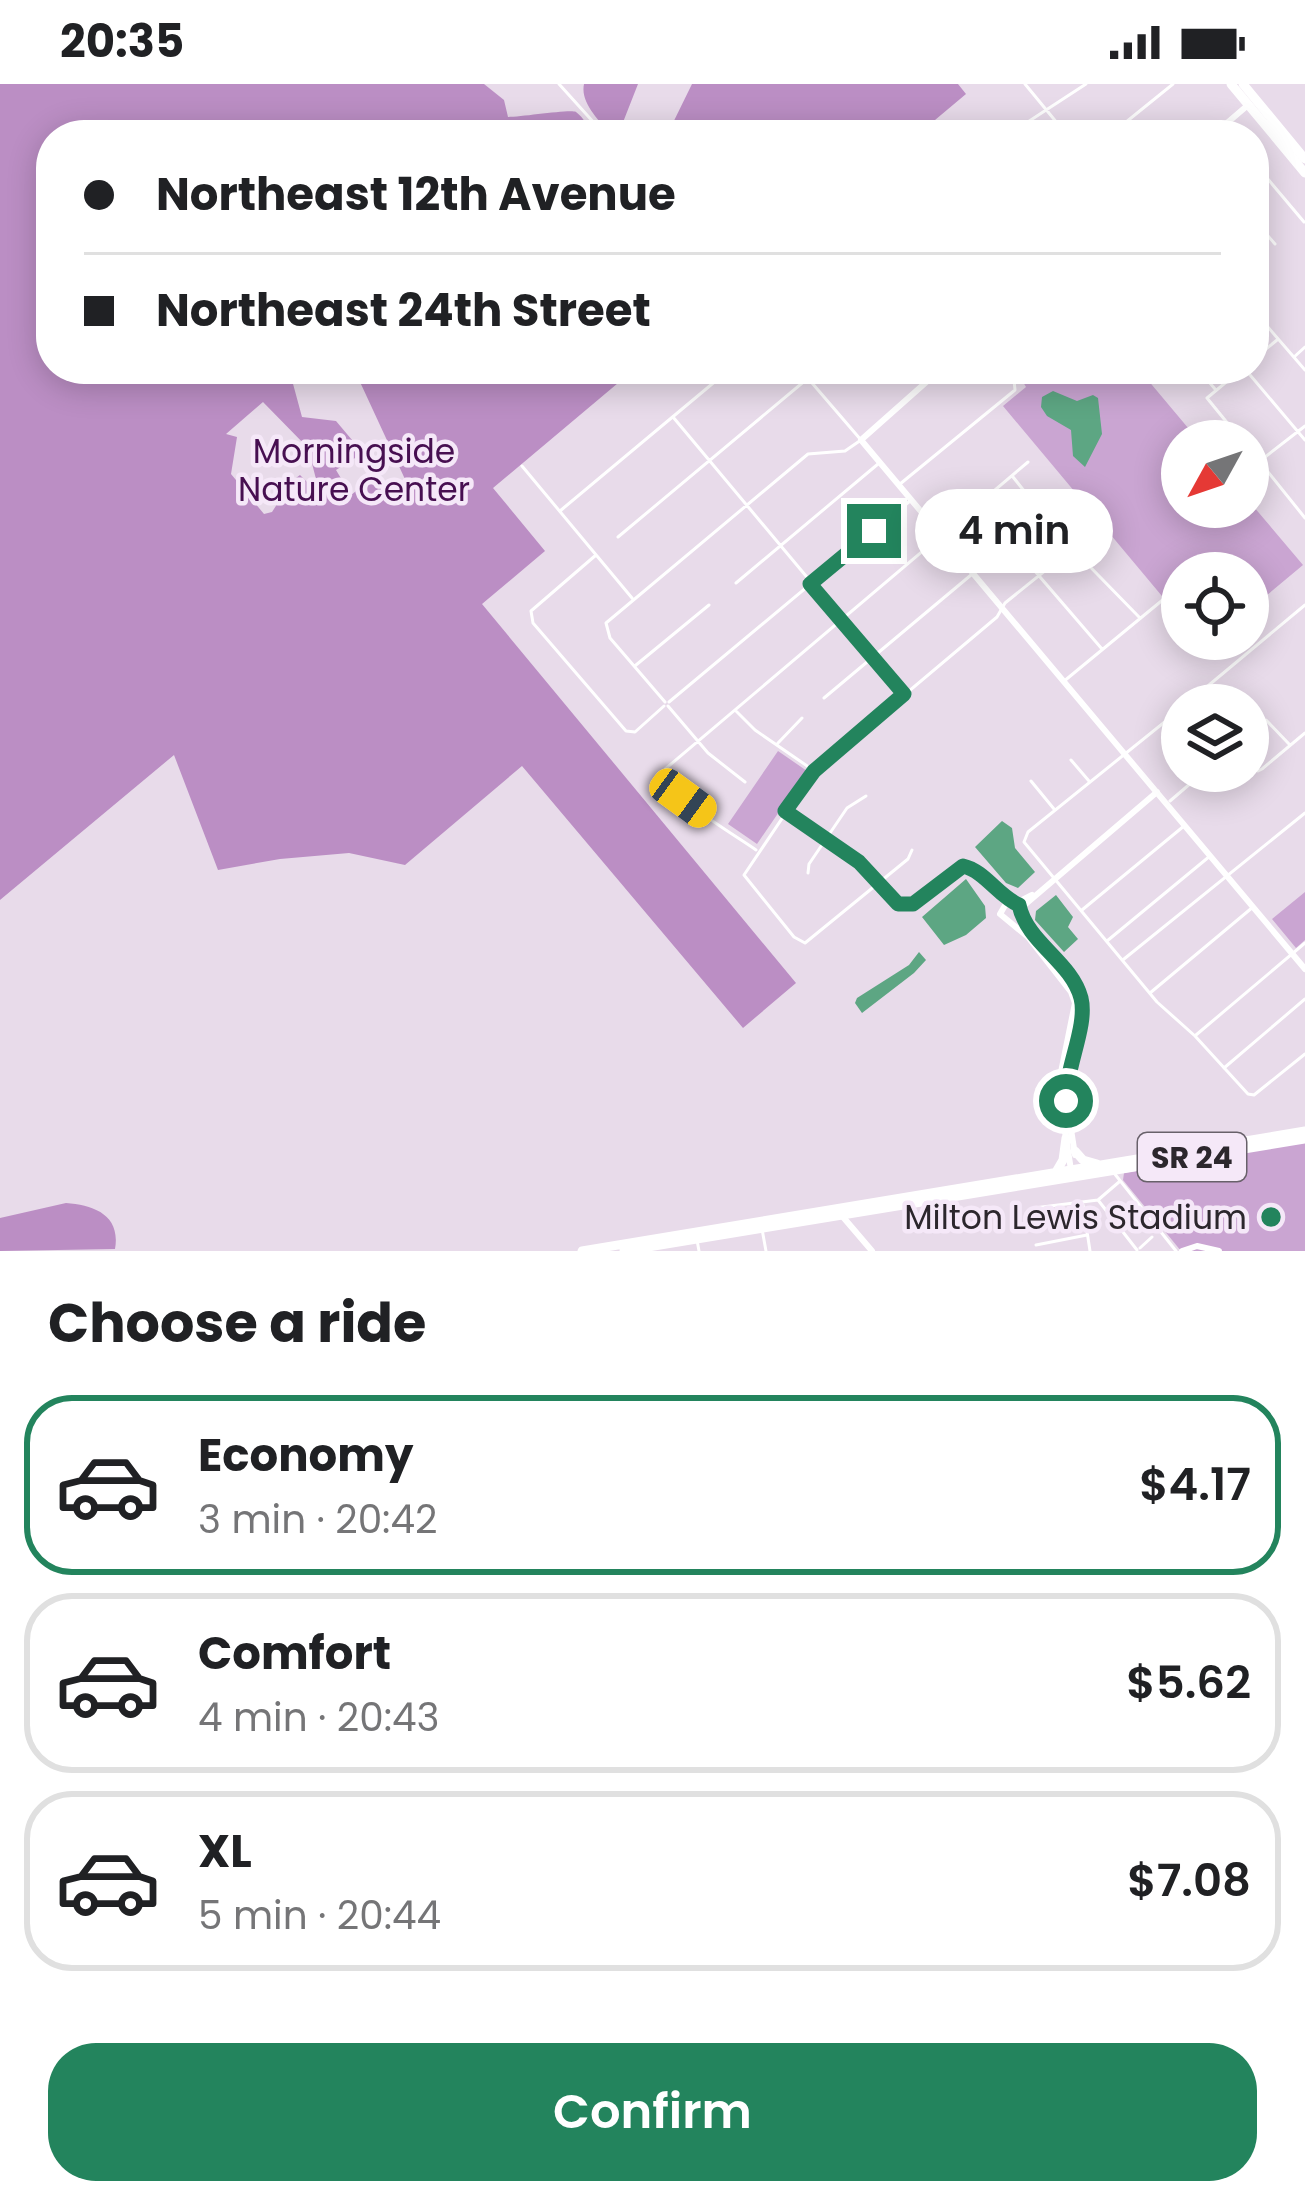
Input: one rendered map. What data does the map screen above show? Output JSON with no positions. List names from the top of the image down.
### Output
{
  "streets": {
    "main road": ["SR 24"]
  },
  "parks": ["Morningside Nature Center"],
  "places": ["Milton Lewis Stadium"],
  "north": "bottom left",
  "page": {
    "status": "20:35",
    "banner": ["Northeast 12th Avenue", "Northeast 24th Street"],
    "bubble": "4 min",
    "heading": "Choose a ride",
    "list": [
      {
        "name": "Economy",
        "note": "3 min · 20:42",
        "value": "$4.17"
      },
      {
        "name": "Comfort",
        "note": "4 min · 20:43",
        "value": "$5.62"
      },
      {
        "name": "XL",
        "note": "5 min · 20:44",
        "value": "$7.08"
      }
    ],
    "buttons": "Confirm"
  }
}
